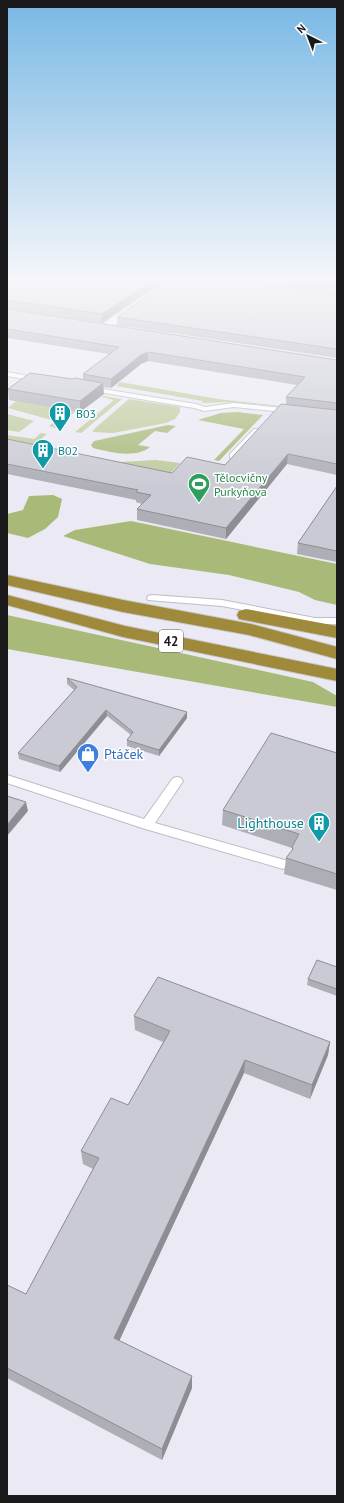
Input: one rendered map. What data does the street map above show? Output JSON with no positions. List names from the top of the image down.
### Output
{
  "streets": {
    "highway": ["42"]
  },
  "places": {
    "building": ["B03", "B02", "Lighthouse"],
    "sports": ["Tělocvičny Purkyňova"],
    "shop": ["Ptáček"]
  },
  "north": "top left"
}
